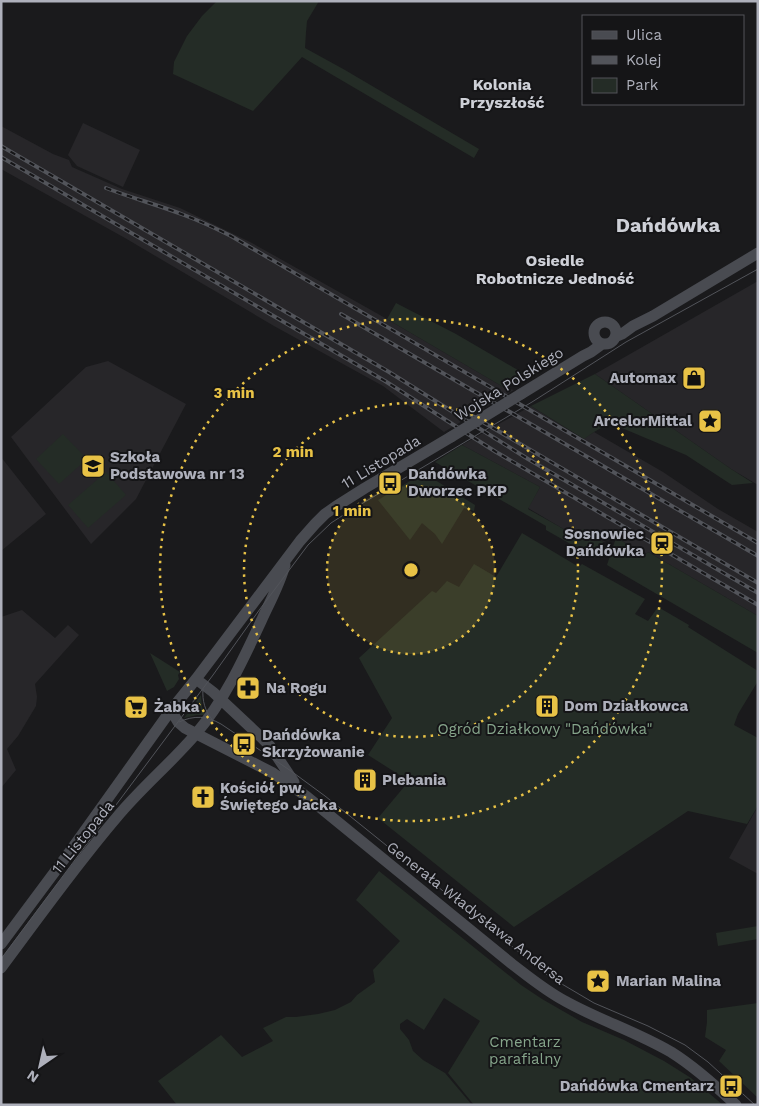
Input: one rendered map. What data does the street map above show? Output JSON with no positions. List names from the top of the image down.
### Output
{
  "streets": {
    "main road": ["Wojska Polskiego", "11 Listopada", "Generała Władysława Andersa"]
  },
  "crossings": [
    ["Wojska Polskiego", "11 Listopada"],
    ["11 Listopada", "Generała Władysława Andersa"]
  ],
  "districts": ["Kolonia Przyszłość", "Dańdówka", "Osiedle Robotnicze Jedność"],
  "parks": ["Ogród Działkowy \"Dańdówka\"", "Cmentarz parafialny"],
  "places": {
    "shop": ["Automax"],
    "place": ["ArcelorMittal", "Marian Malina"],
    "school or university": ["Szkoła Podstawowa nr 13"],
    "bus stop": ["Dańdówka Dworzec PKP", "Dańdówka Skrzyżowanie", "Dańdówka Cmentarz"],
    "station": ["Sosnowiec Dańdówka"],
    "pharmacy": ["Na Rogu"],
    "building": ["Dom Działkowca", "Plebania"],
    "supermarket": ["Żabka"],
    "church": ["Kościół pw. Świętego Jacka"]
  },
  "legend": ["Ulica", "Kolej", "Park"],
  "north": "bottom left",
  "rings": ["3 min", "2 min", "1 min"]
}
